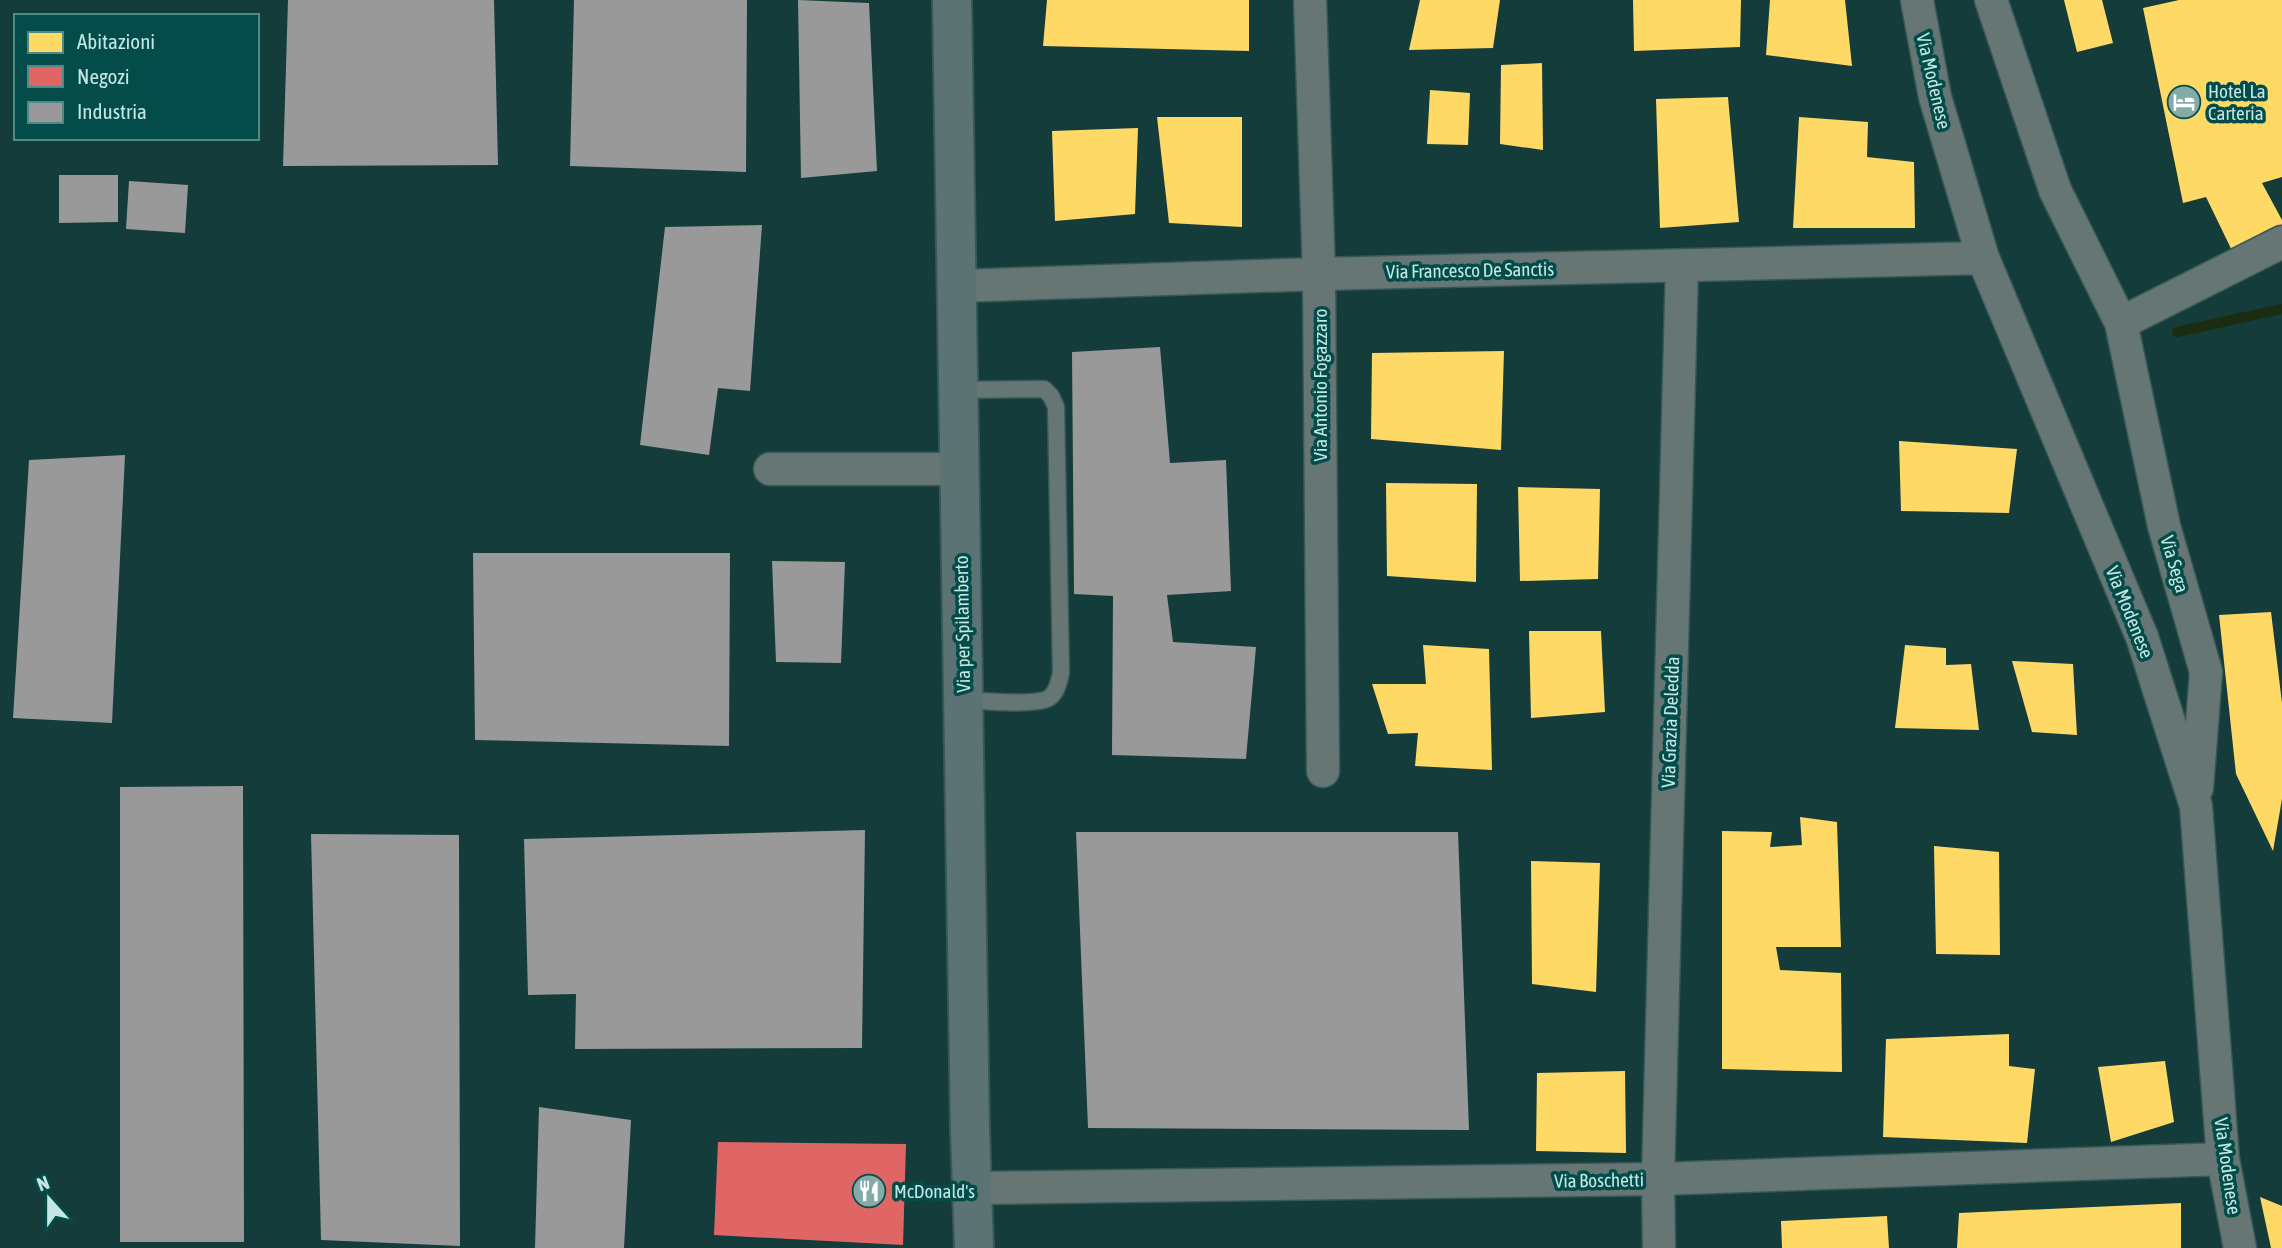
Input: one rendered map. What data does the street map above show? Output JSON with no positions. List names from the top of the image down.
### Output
{
  "streets": {
    "main road": ["Via per Spilamberto"],
    "street": [
      "Via Modenese",
      "Via Francesco De Sanctis",
      "Via Antonio Fogazzaro",
      "Via Sega",
      "Via Grazia Deledda",
      "Via Boschetti"
    ]
  },
  "crossings": [
    ["Via Modenese", "Via Francesco De Sanctis"],
    ["Via Modenese", "Via Sega"],
    ["Via Modenese", "Via Boschetti"],
    ["Via Francesco De Sanctis", "Via Antonio Fogazzaro"],
    ["Via Francesco De Sanctis", "Via per Spilamberto"],
    ["Via Francesco De Sanctis", "Via Grazia Deledda"],
    ["Via per Spilamberto", "Via Boschetti"],
    ["Via Grazia Deledda", "Via Boschetti"]
  ],
  "places": {
    "hotel": ["Hotel La Carteria"],
    "restaurant": ["McDonald's"]
  },
  "legend": ["Abitazioni", "Negozi", "Industria"],
  "north": "top"
}
